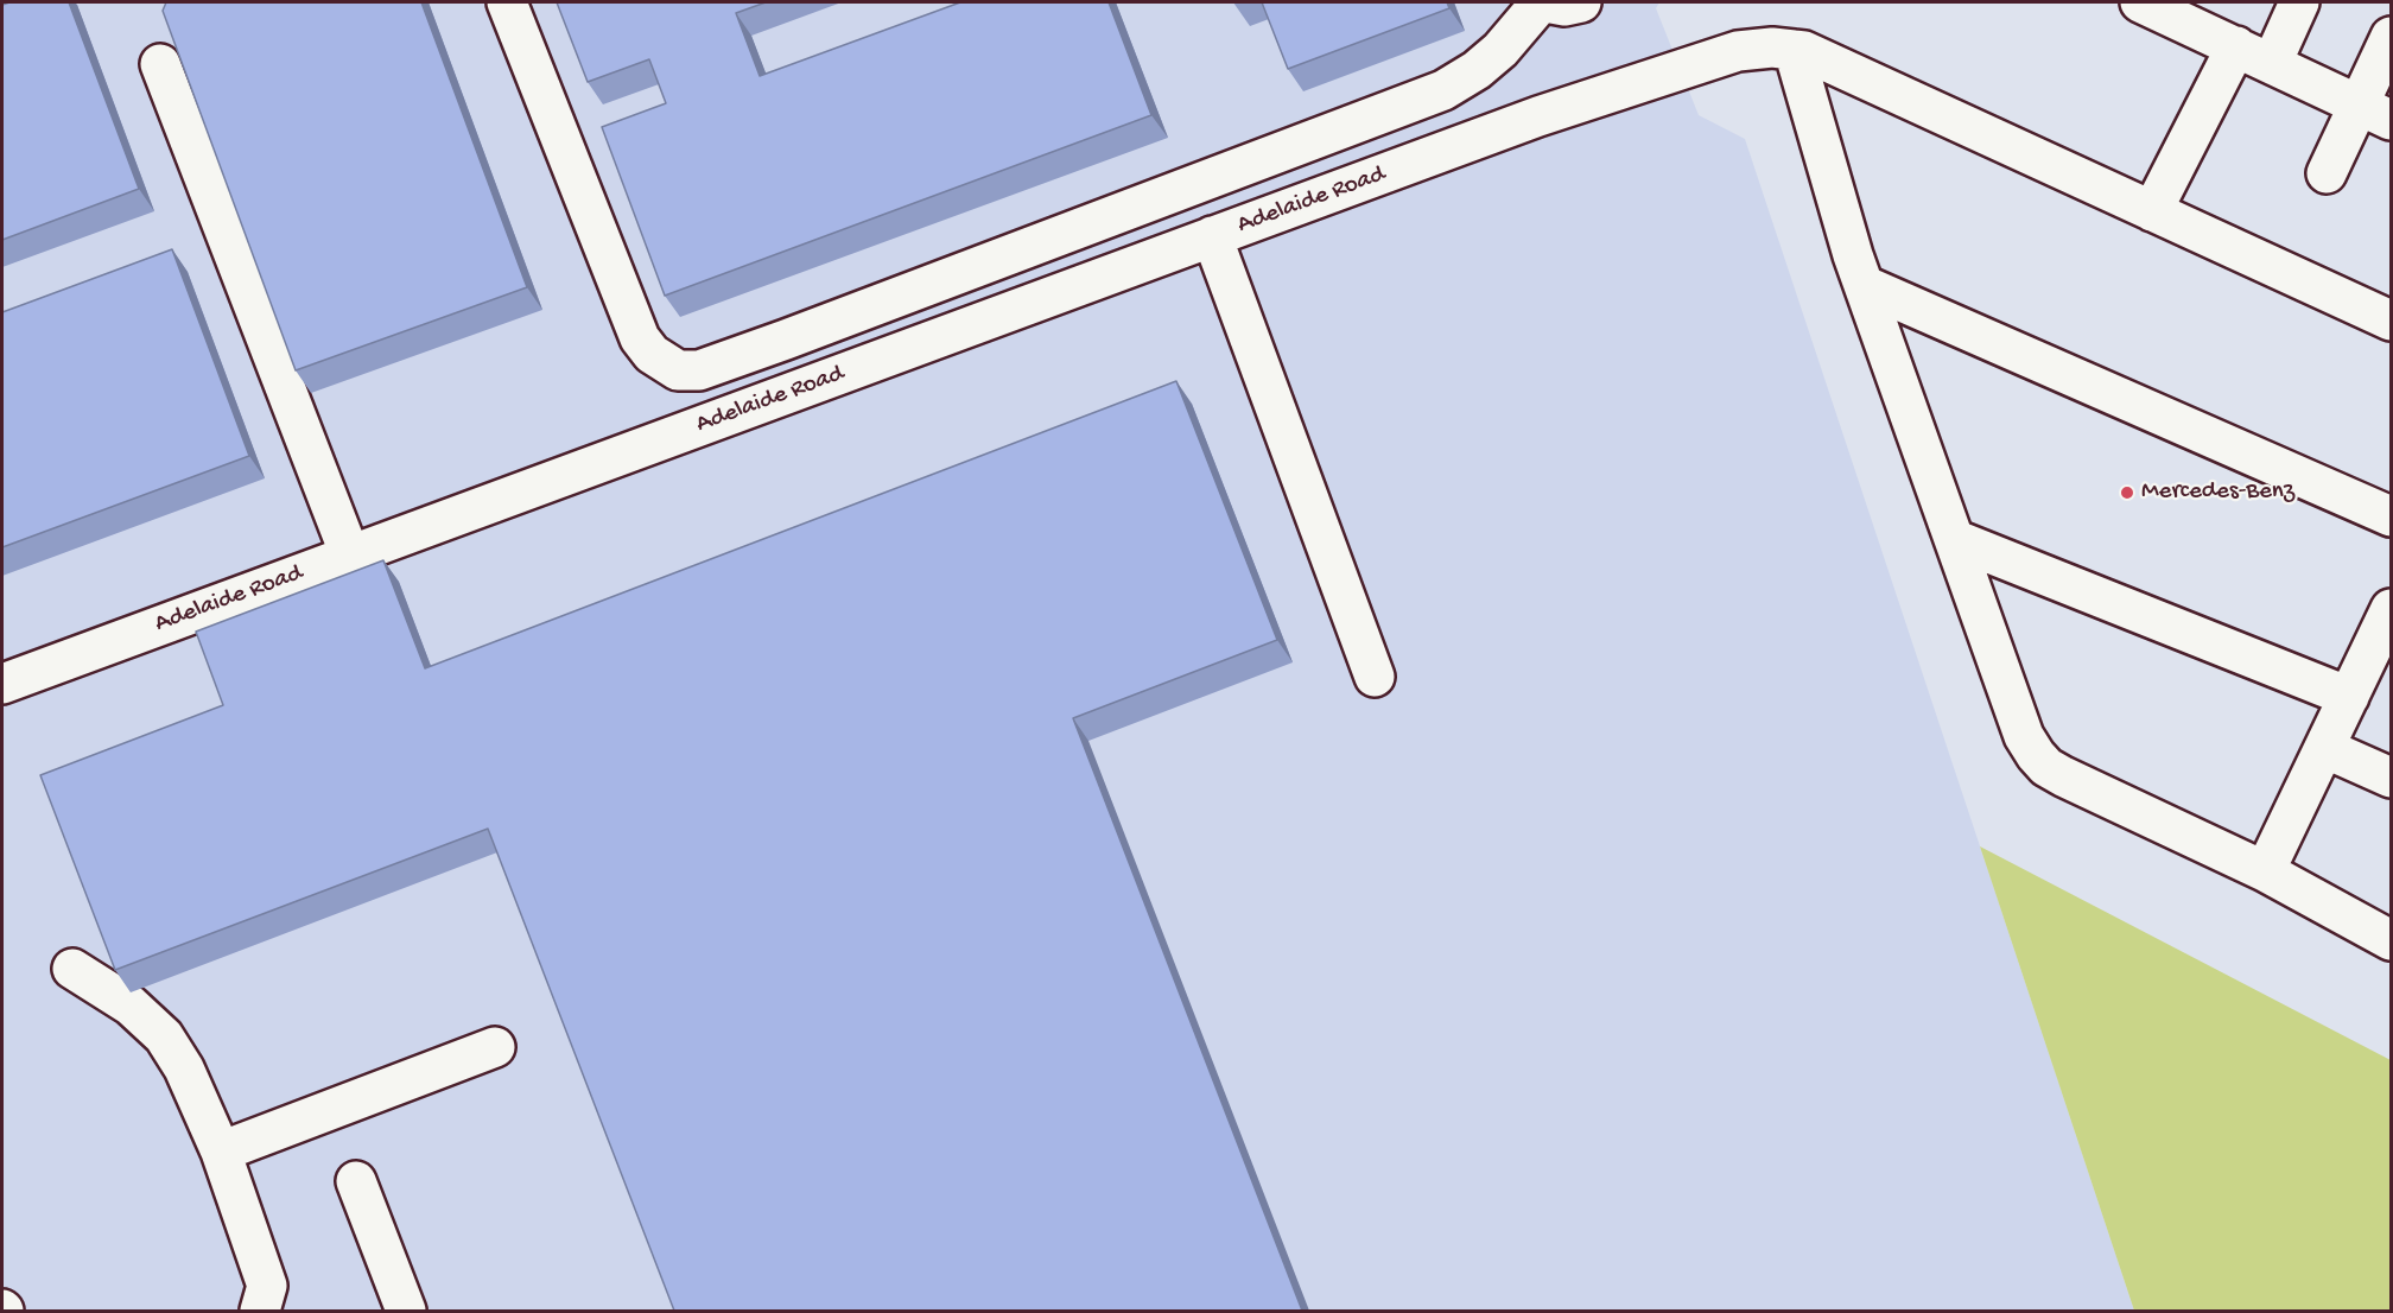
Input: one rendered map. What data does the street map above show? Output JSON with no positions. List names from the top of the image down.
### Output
{
  "streets": {
    "street": ["Adelaide Road"]
  },
  "places": ["Mercedes-Benz"]
}
